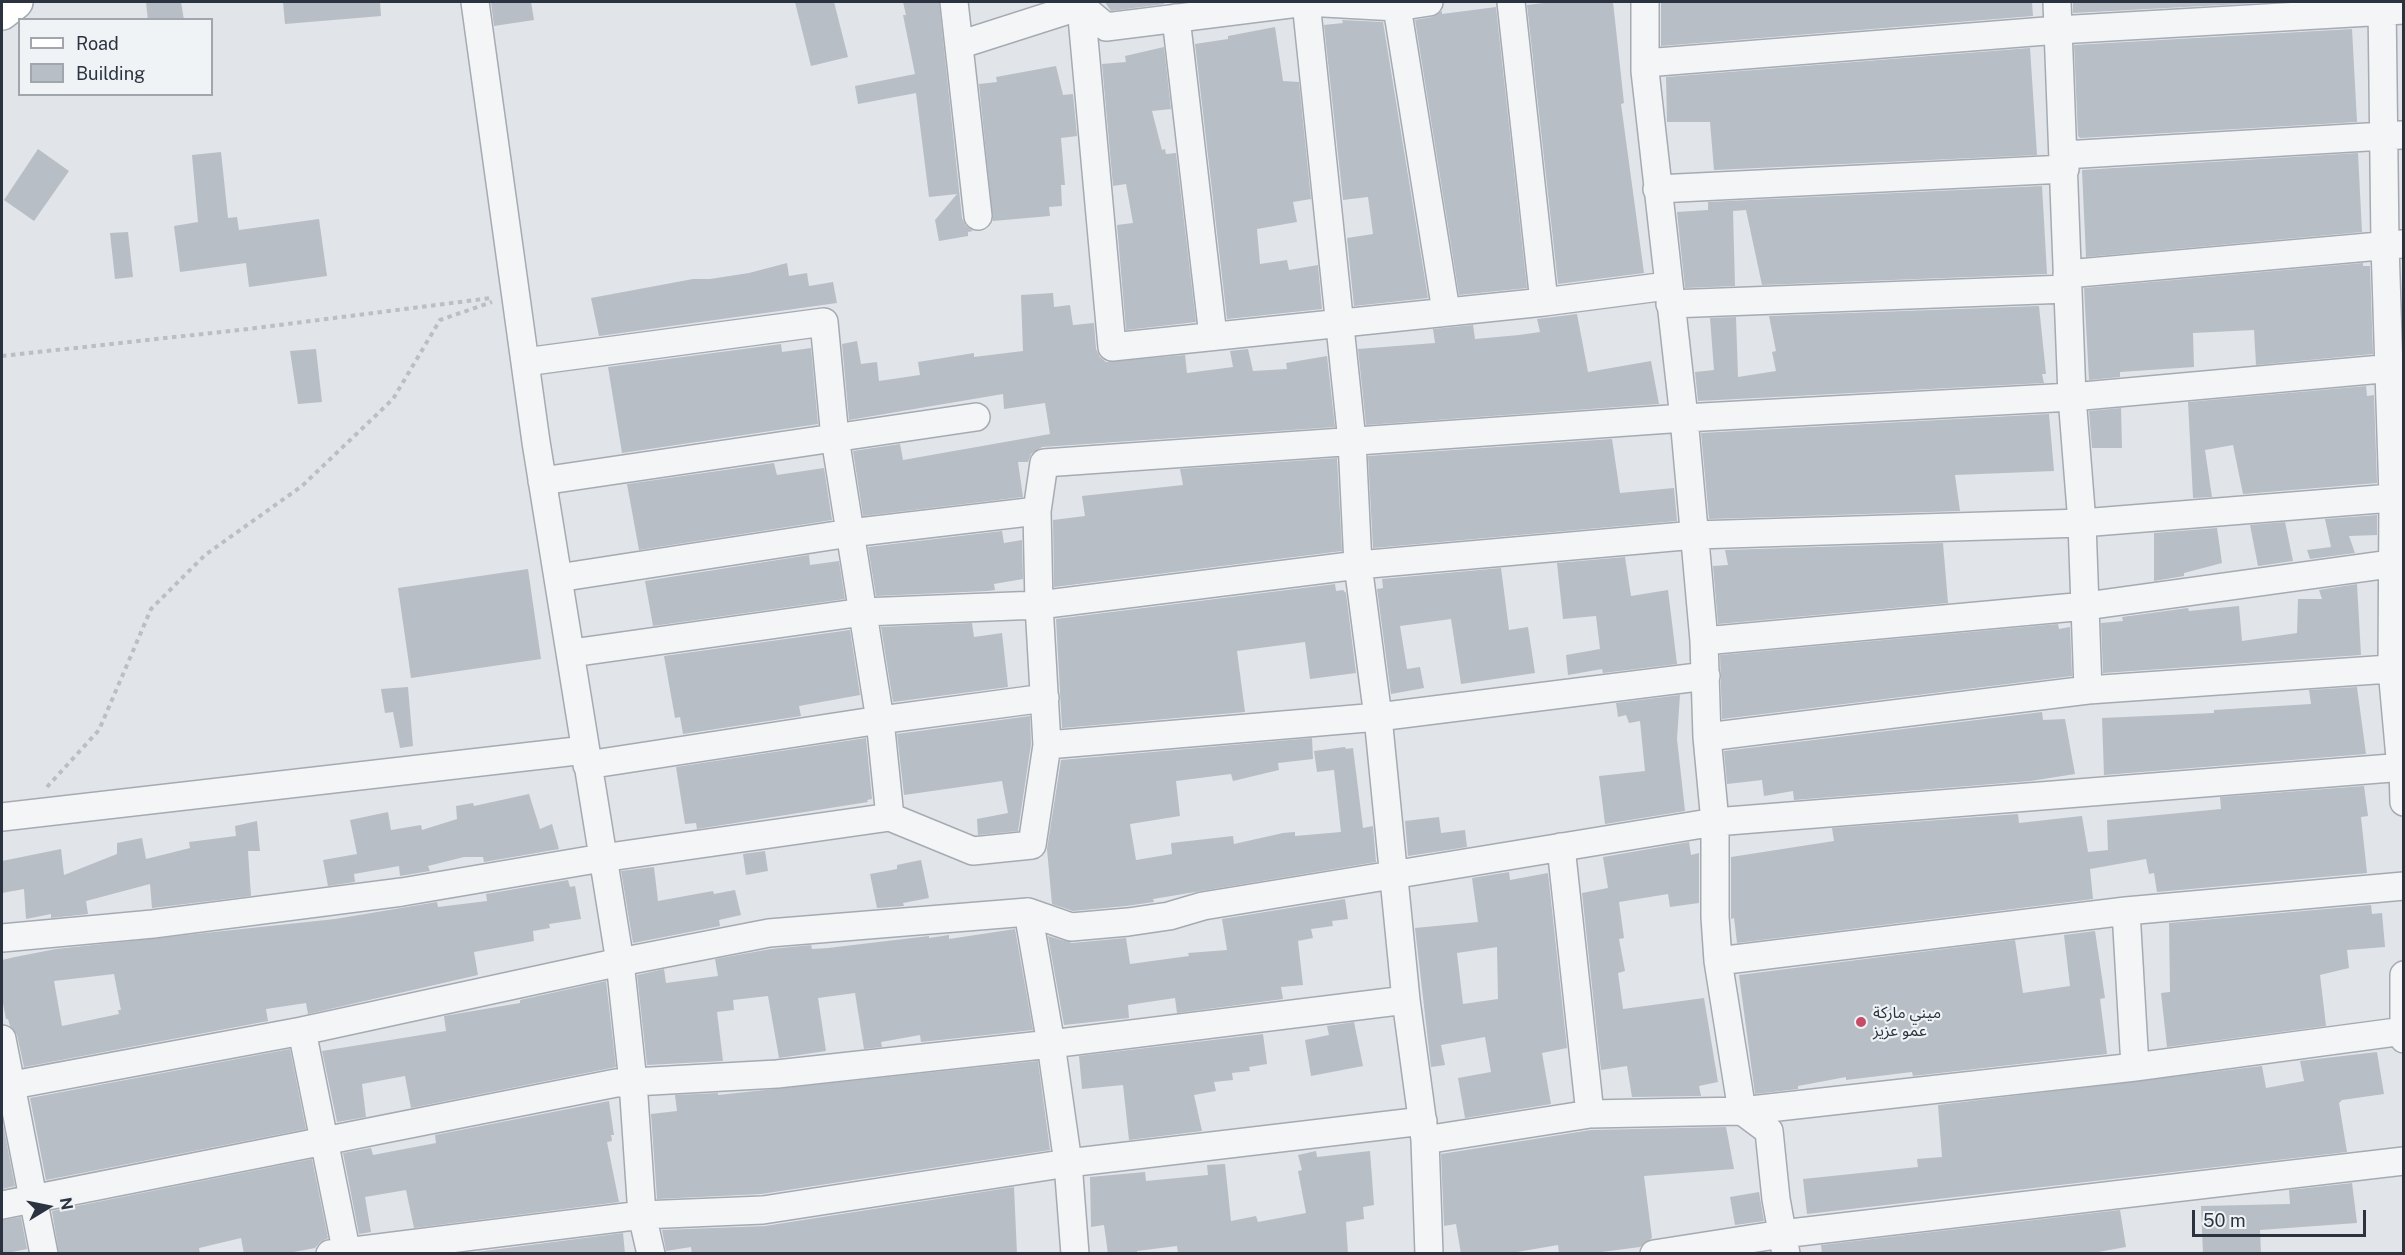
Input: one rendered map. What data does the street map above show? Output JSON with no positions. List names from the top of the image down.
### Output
{
  "places": ["ميني ماركة عمو عزيز"],
  "legend": ["Road", "Building"],
  "scale_bar": "50 m",
  "north": "right"
}
